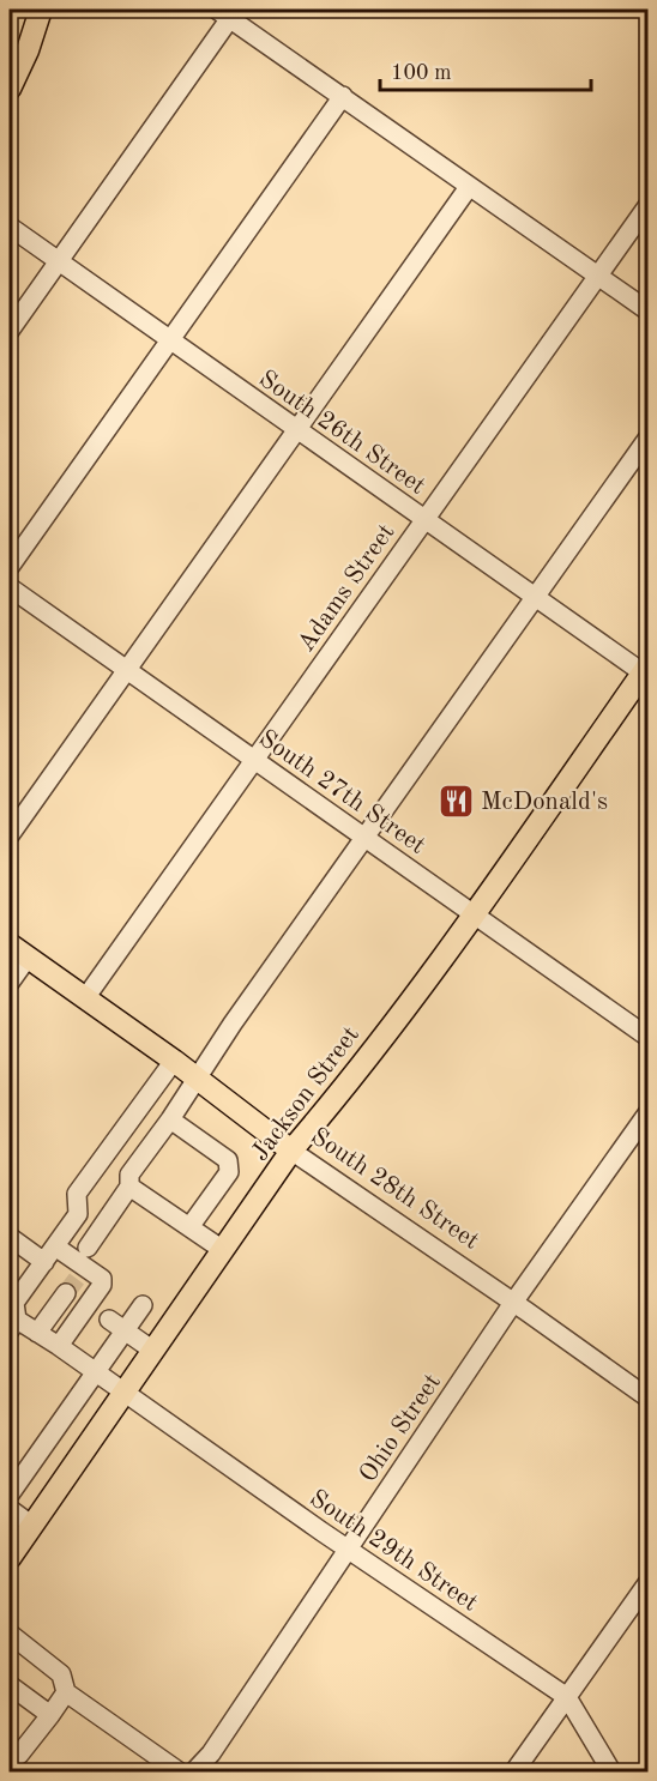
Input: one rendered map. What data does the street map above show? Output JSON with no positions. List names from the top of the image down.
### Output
{
  "streets": {
    "main road": ["Jackson Street", "South 28th Street"],
    "street": [
      "South 26th Street",
      "Adams Street",
      "South 27th Street",
      "Ohio Street",
      "South 29th Street"
    ]
  },
  "crossings": [
    ["South 26th Street", "Adams Street"],
    ["South 26th Street", "Jackson Street"],
    ["Adams Street", "South 27th Street"],
    ["Adams Street", "South 28th Street"],
    ["South 27th Street", "Jackson Street"],
    ["Jackson Street", "South 28th Street"],
    ["Jackson Street", "South 29th Street"],
    ["South 28th Street", "Ohio Street"],
    ["Ohio Street", "South 29th Street"]
  ],
  "places": {
    "restaurant": ["McDonald's"]
  },
  "scale_bar": "100 m"
}
